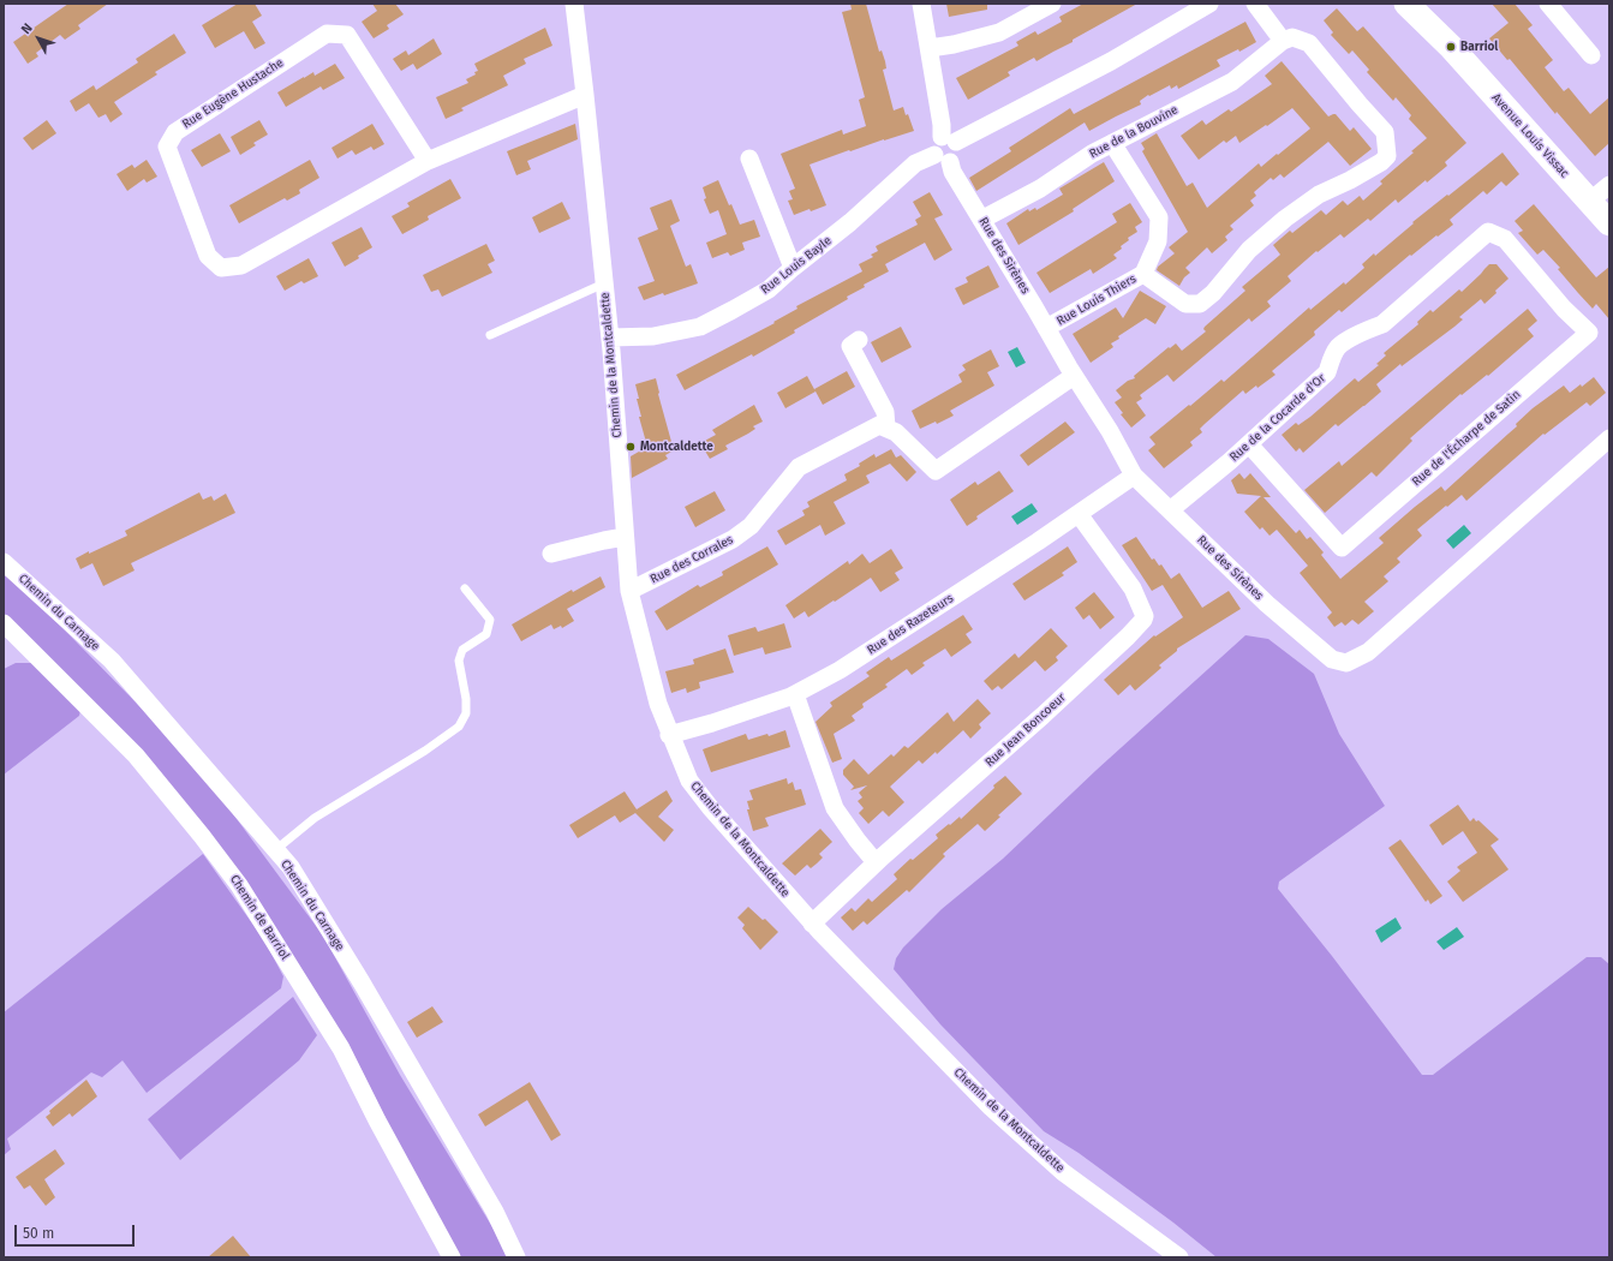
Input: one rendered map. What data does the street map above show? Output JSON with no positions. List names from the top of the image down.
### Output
{
  "streets": {
    "main road": ["Avenue Louis Vissac"],
    "street": [
      "Rue Eugène Hustache",
      "Rue de la Bouvine",
      "Rue des Sirènes",
      "Rue Louis Bayle",
      "Rue Louis Thiers",
      "Chemin de la Montcaldette",
      "Rue de la Cocarde d'Or",
      "Rue de l'Écharpe de Satin",
      "Rue des Corrales",
      "Chemin du Carnage",
      "Rue des Razeteurs",
      "Rue Jean Boncoeur",
      "Chemin de Barriol"
    ]
  },
  "crossings": [
    ["Rue Eugène Hustache", "Chemin de la Montcaldette"],
    ["Rue de la Bouvine", "Rue des Sirènes"],
    ["Rue de la Bouvine", "Rue Louis Thiers"],
    ["Rue des Sirènes", "Rue Louis Bayle"],
    ["Rue des Sirènes", "Rue Louis Thiers"],
    ["Rue des Sirènes", "Rue de la Cocarde d'Or"],
    ["Rue des Sirènes", "Rue des Razeteurs"],
    ["Rue Louis Bayle", "Chemin de la Montcaldette"],
    ["Chemin de la Montcaldette", "Rue des Corrales"],
    ["Chemin de la Montcaldette", "Rue des Razeteurs"],
    ["Chemin de la Montcaldette", "Rue Jean Boncoeur"],
    ["Rue de la Cocarde d'Or", "Rue de l'Écharpe de Satin"],
    ["Rue des Razeteurs", "Rue Jean Boncoeur"]
  ],
  "places": ["Barriol", "Montcaldette"],
  "scale_bar": "50 m",
  "north": "top left"
}
